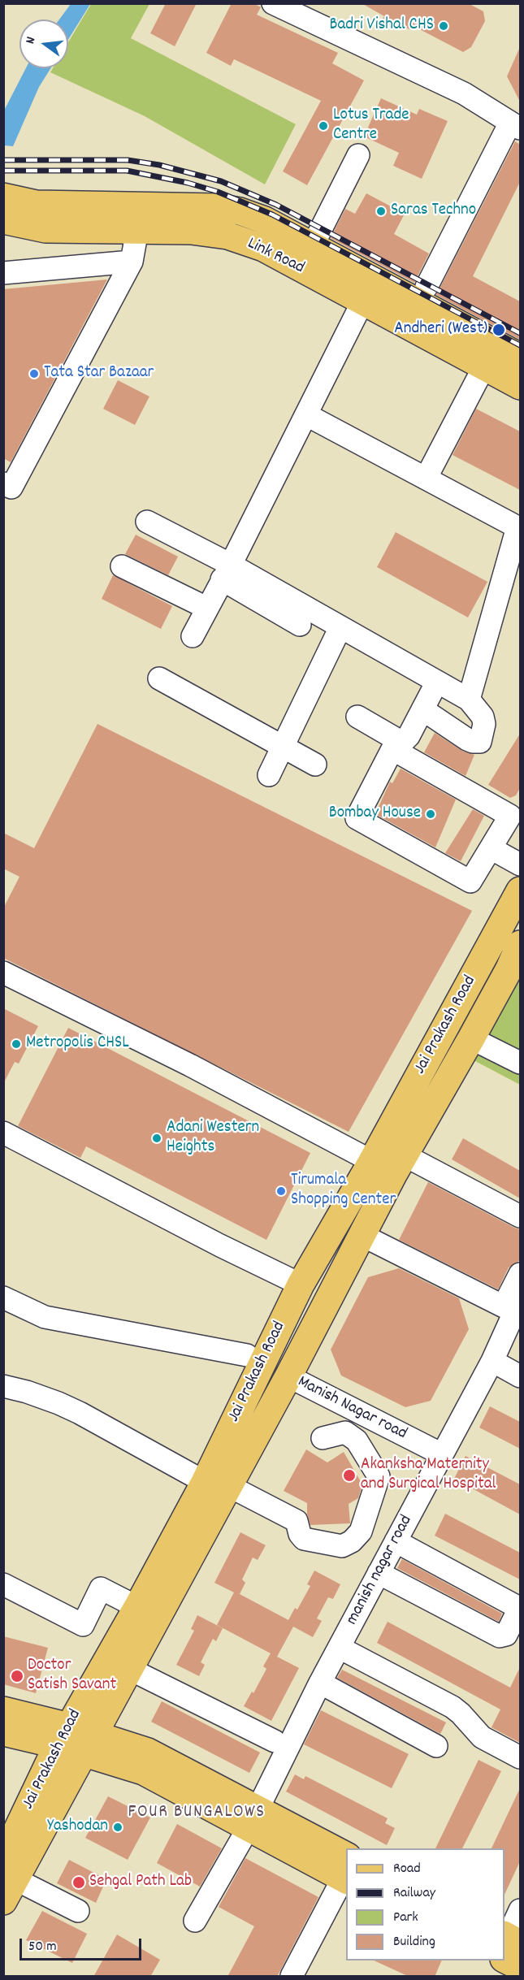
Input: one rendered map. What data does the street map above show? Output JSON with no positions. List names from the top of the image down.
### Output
{
  "streets": {
    "main road": ["Link Road", "Jai Prakash Road"],
    "street": ["Manish Nagar road", "manish nagar road"]
  },
  "crossings": [
    ["Jai Prakash Road", "Manish Nagar road"],
    ["Manish Nagar road", "manish nagar road"]
  ],
  "districts": ["FOUR BUNGALOWS"],
  "places": [
    "Badri Vishal CHS",
    "Lotus Trade Centre",
    "Saras Techno",
    "Andheri (West)",
    "Tata Star Bazaar",
    "Bombay House",
    "Metropolis CHSL",
    "Adani Western Heights",
    "Tirumala Shopping Center",
    "Akanksha Maternity and Surgical Hospital",
    "Doctor Satish Savant",
    "Yashodan",
    "Sehgal Path Lab"
  ],
  "legend": [
    "Road",
    "Railway",
    "Park",
    "Building"
  ],
  "scale_bar": "50 m",
  "north": "left"
}
